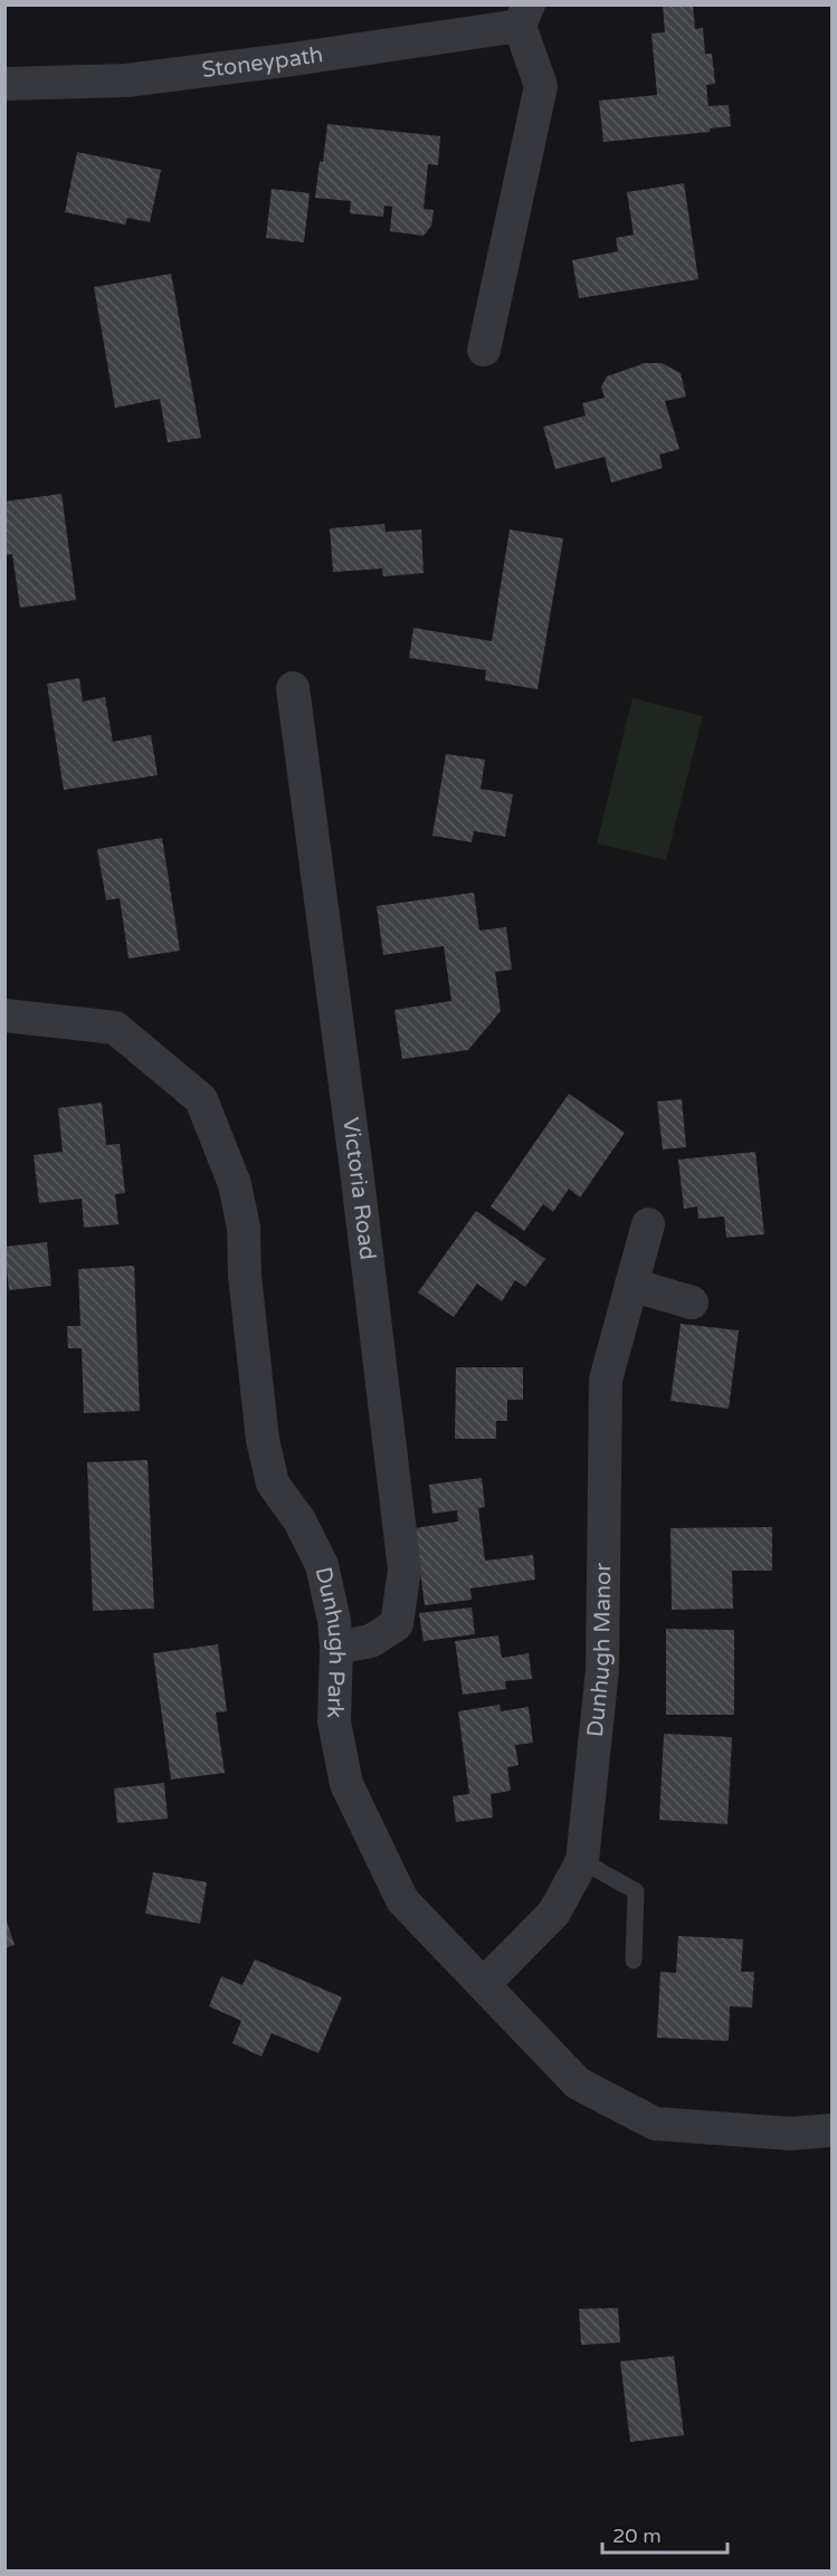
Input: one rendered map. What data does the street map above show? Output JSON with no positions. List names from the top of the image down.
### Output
{
  "streets": {
    "street": [
      "Stoneypath",
      "Victoria Road",
      "Dunhugh Park",
      "Dunhugh Manor"
    ]
  },
  "crossings": [
    ["Victoria Road", "Dunhugh Park"],
    ["Dunhugh Park", "Dunhugh Manor"]
  ],
  "scale_bar": "20 m"
}
